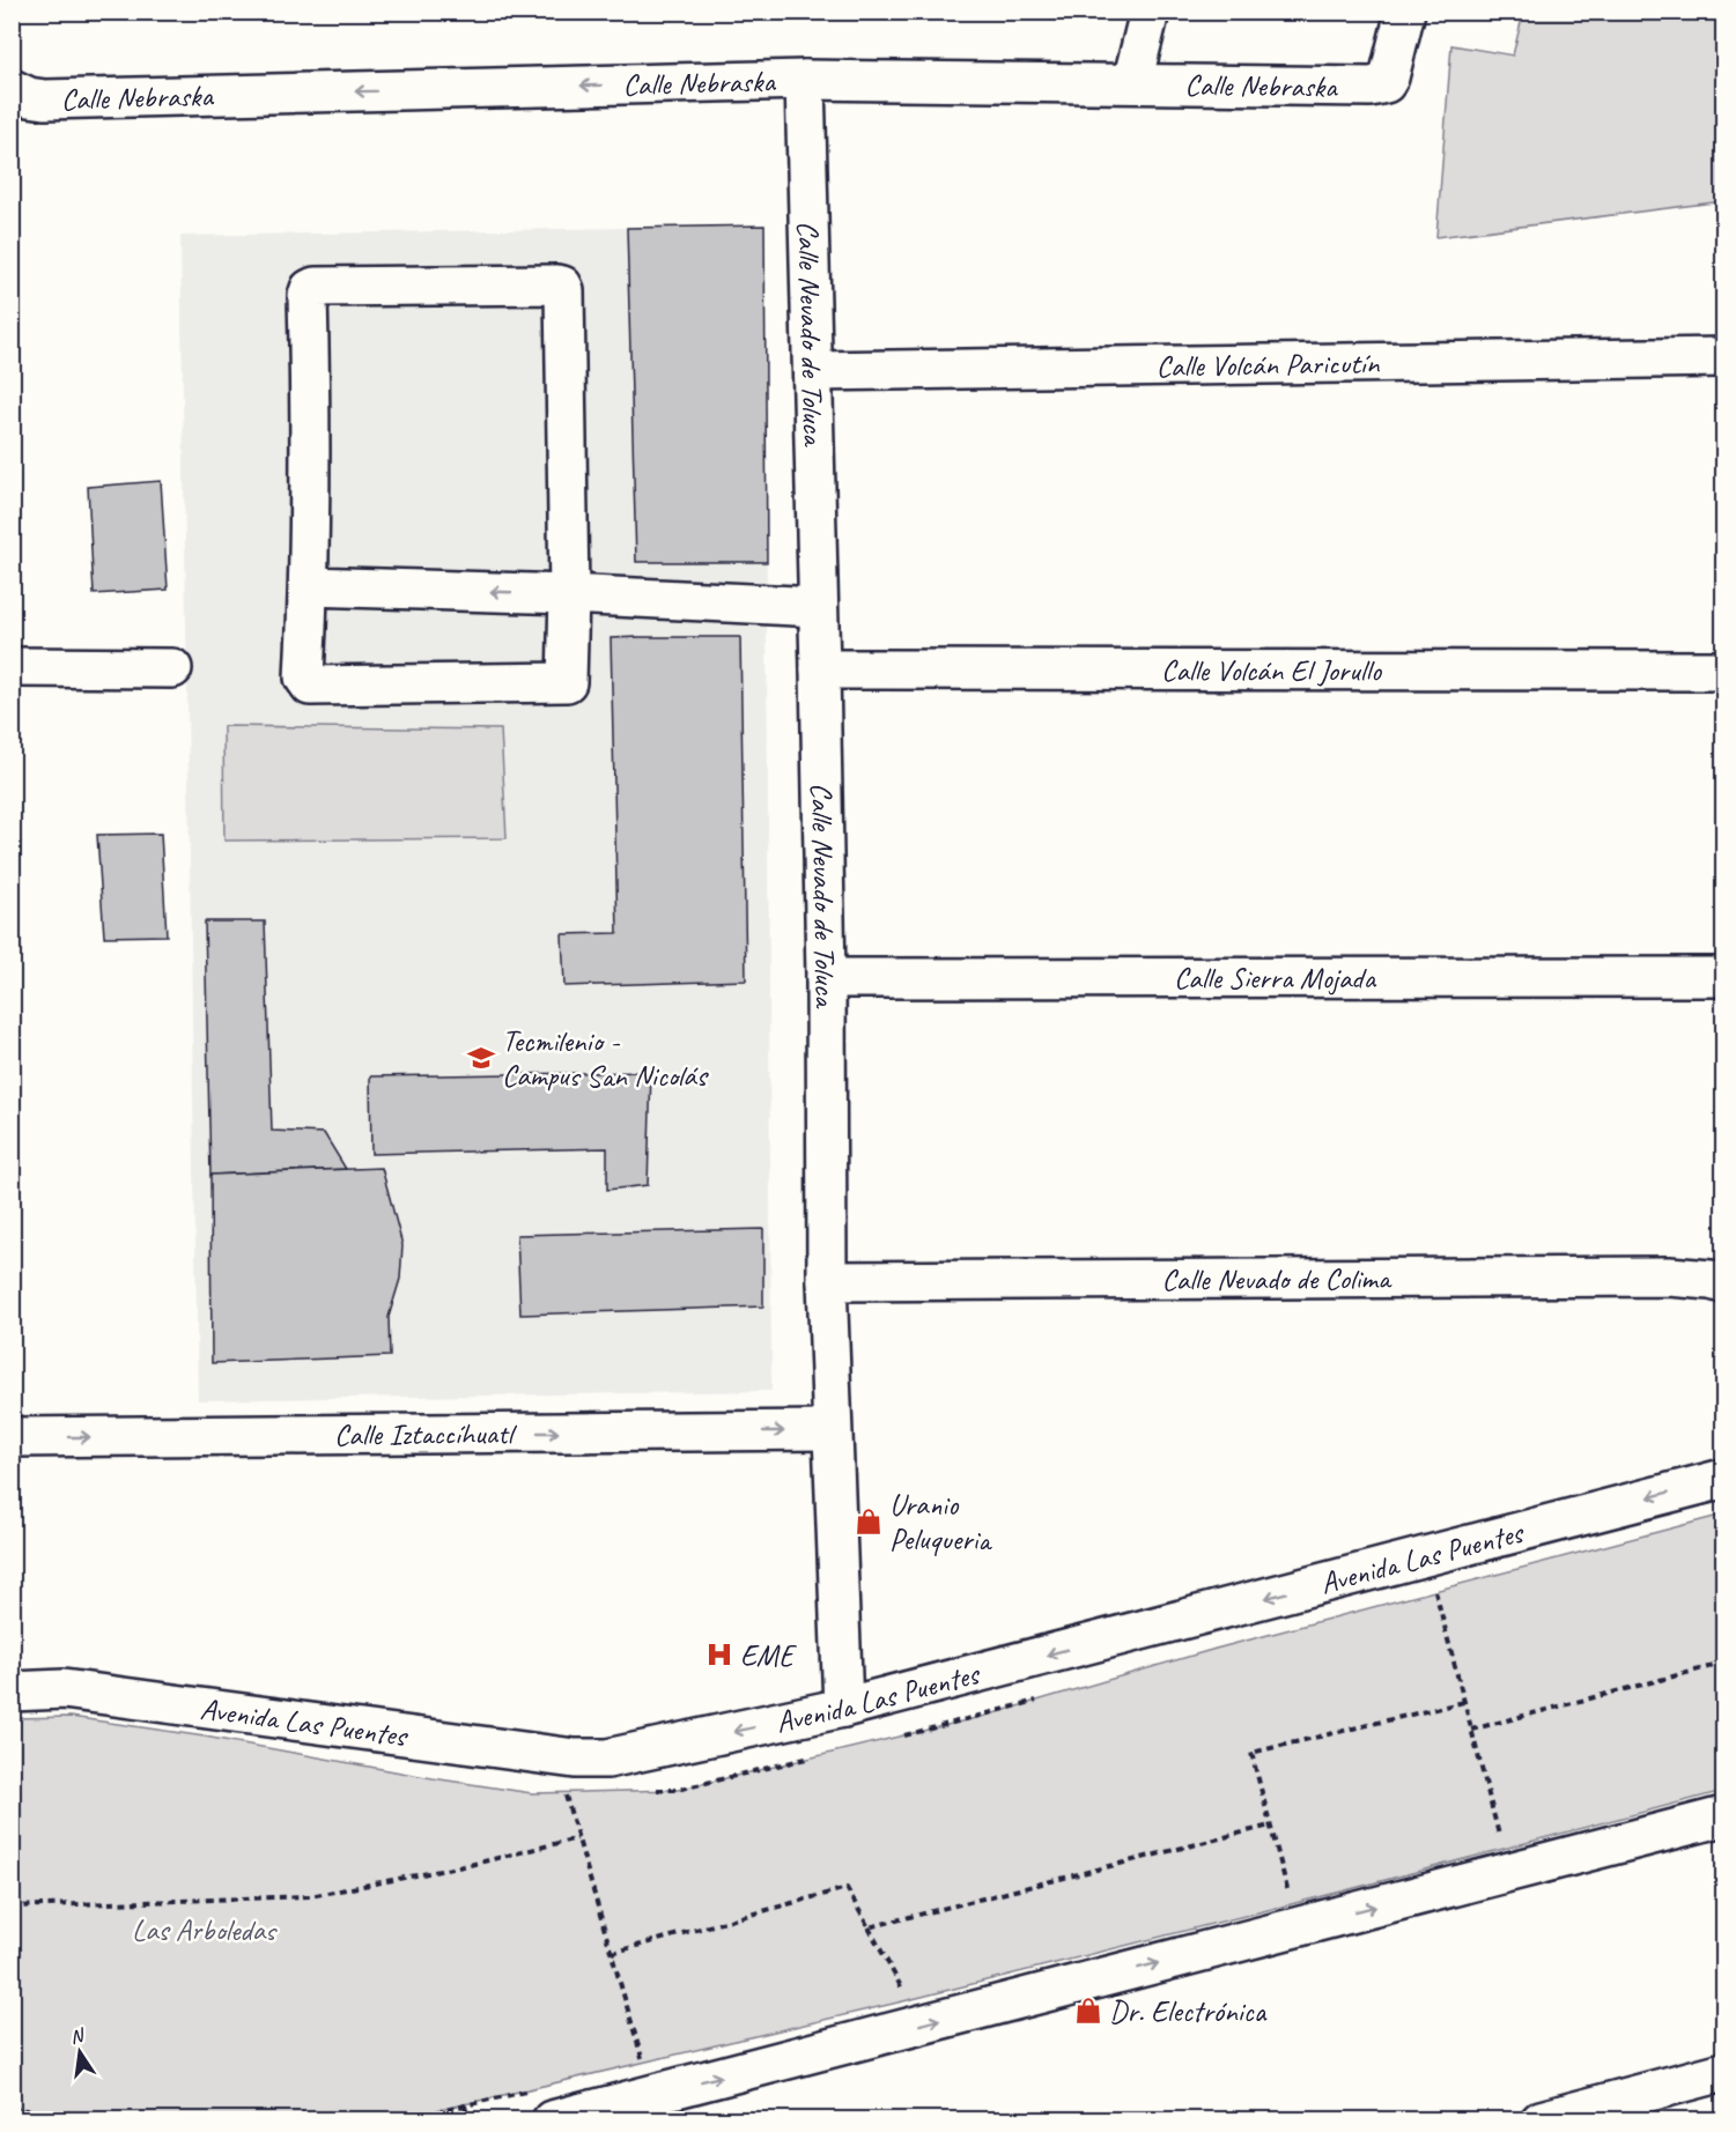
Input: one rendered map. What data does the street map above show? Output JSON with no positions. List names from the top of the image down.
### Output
{
  "streets": {
    "street": [
      "Calle Nebraska",
      "Calle Nevado de Toluca",
      "Calle Volcán Paricutín",
      "Calle Volcán El Jorullo",
      "Calle Sierra Mojada",
      "Calle Nevado de Colima",
      "Calle Iztaccíhuatl",
      "Avenida Las Puentes"
    ]
  },
  "crossings": [
    ["Calle Nebraska", "Calle Nevado de Toluca"],
    ["Calle Nevado de Toluca", "Calle Volcán Paricutín"],
    ["Calle Nevado de Toluca", "Calle Volcán El Jorullo"],
    ["Calle Nevado de Toluca", "Calle Sierra Mojada"],
    ["Calle Nevado de Toluca", "Calle Nevado de Colima"],
    ["Calle Nevado de Toluca", "Calle Iztaccíhuatl"],
    ["Calle Nevado de Toluca", "Avenida Las Puentes"]
  ],
  "one_way": ["Calle Nebraska", "Calle Iztaccíhuatl"],
  "parks": ["Las Arboledas"],
  "places": {
    "school or university": ["Tecmilenio - Campus San Nicolás"],
    "shop": ["Uranio Peluqueria", "Dr. Electrónica"],
    "hospital": ["EME"]
  },
  "north": "top"
}
